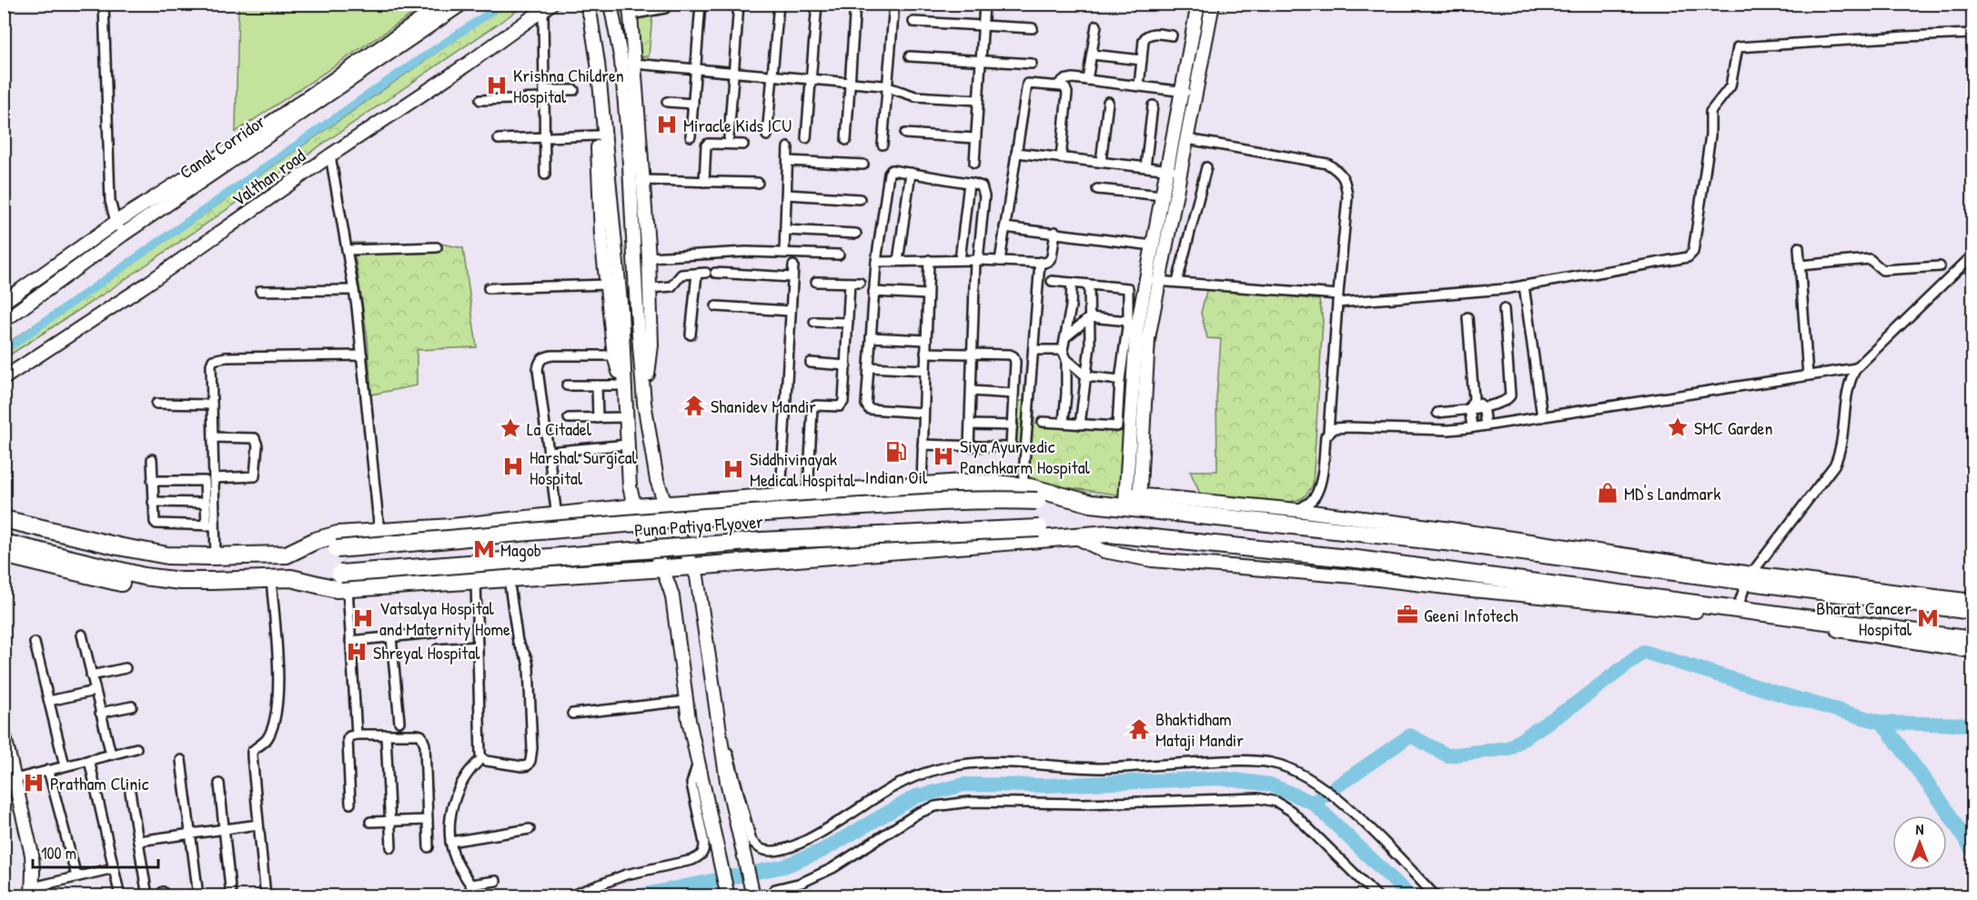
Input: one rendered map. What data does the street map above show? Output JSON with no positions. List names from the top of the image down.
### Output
{
  "streets": {
    "highway": ["Puna Patiya Flyover"],
    "main road": ["Canal Corridor", "Valthan road"]
  },
  "places": {
    "hospital": [
      "Krishna Children Hospital",
      "Miracle Kids ICU",
      "Siya Ayurvedic Panchkarm Hospital",
      "Harshal Surgical Hospital",
      "Siddhivinayak Medical Hospital",
      "Vatsalya Hospital and Maternity Home",
      "Shreyal Hospital",
      "Pratham Clinic"
    ],
    "temple": ["Shanidev Mandir", "Bhaktidham Mataji Mandir"],
    "place": ["SMC Garden", "La Citadel"],
    "fuel station": ["Indian Oil"],
    "shop": ["MD's Landmark"],
    "metro station": ["Magob", "Bharat Cancer Hospital"],
    "office": ["Geeni Infotech"]
  },
  "scale_bar": "100 m",
  "north": "top"
}
